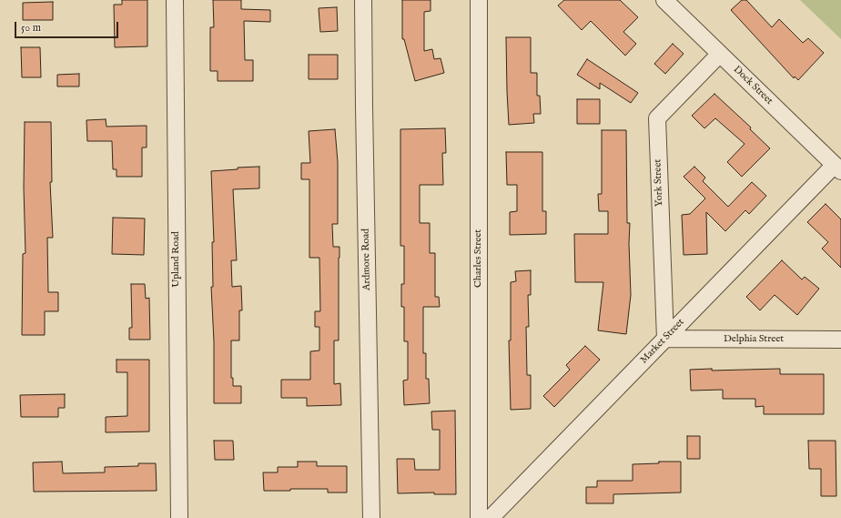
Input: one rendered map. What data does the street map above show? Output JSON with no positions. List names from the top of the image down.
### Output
{
  "streets": {
    "street": [
      "Dock Street",
      "York Street",
      "Charles Street",
      "Upland Road",
      "Ardmore Road",
      "Delphia Street",
      "Market Street"
    ]
  },
  "crossings": [
    ["Dock Street", "York Street"],
    ["Dock Street", "Market Street"],
    ["York Street", "Delphia Street"],
    ["York Street", "Market Street"],
    ["Delphia Street", "Market Street"]
  ],
  "scale_bar": "50 m"
}
